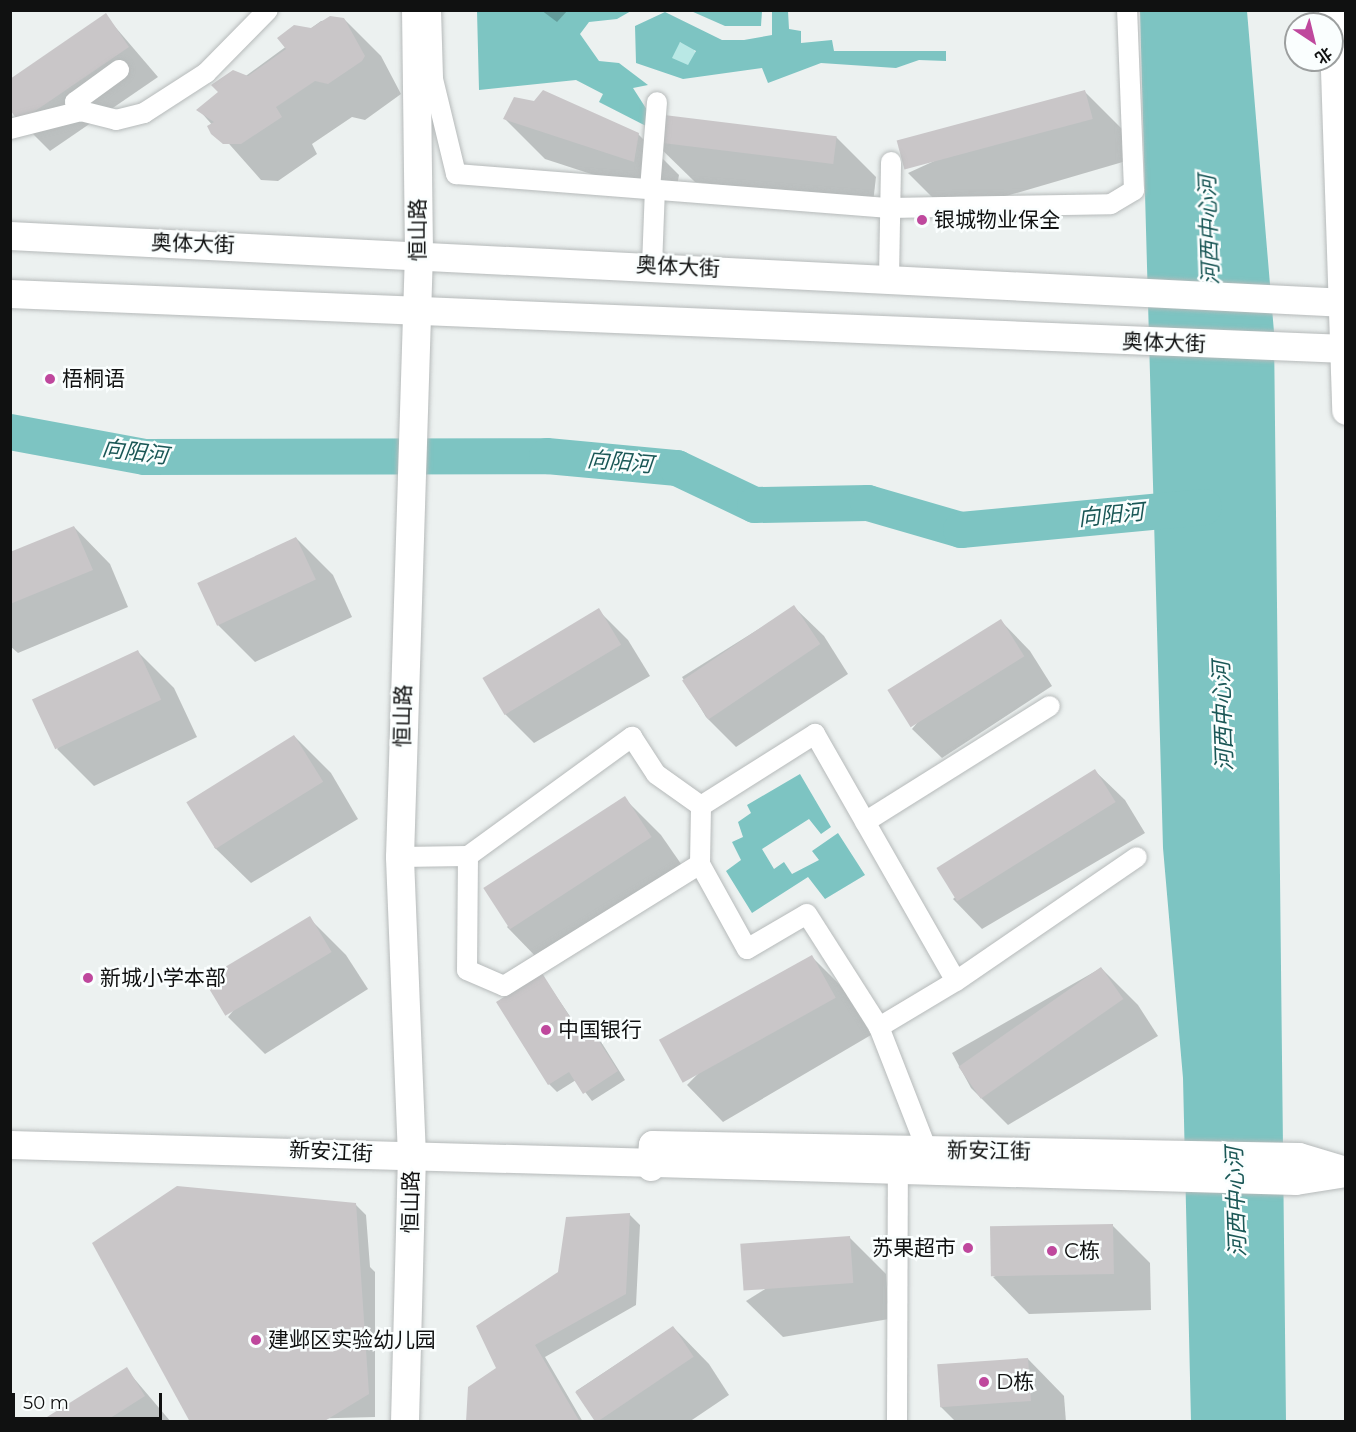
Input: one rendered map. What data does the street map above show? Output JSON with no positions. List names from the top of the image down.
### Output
{
  "streets": {
    "street": ["恒山路", "奥体大街", "新安江街"]
  },
  "crossings": [
    ["恒山路", "奥体大街"],
    ["恒山路", "新安江街"]
  ],
  "water": ["河西中心河", "向阳河"],
  "places": [
    "银城物业保全",
    "梧桐语",
    "新城小学本部",
    "中国银行",
    "苏果超市",
    "C栋",
    "建邺区实验幼儿园",
    "D栋"
  ],
  "scale_bar": "50 m",
  "north": "bottom right"
}
